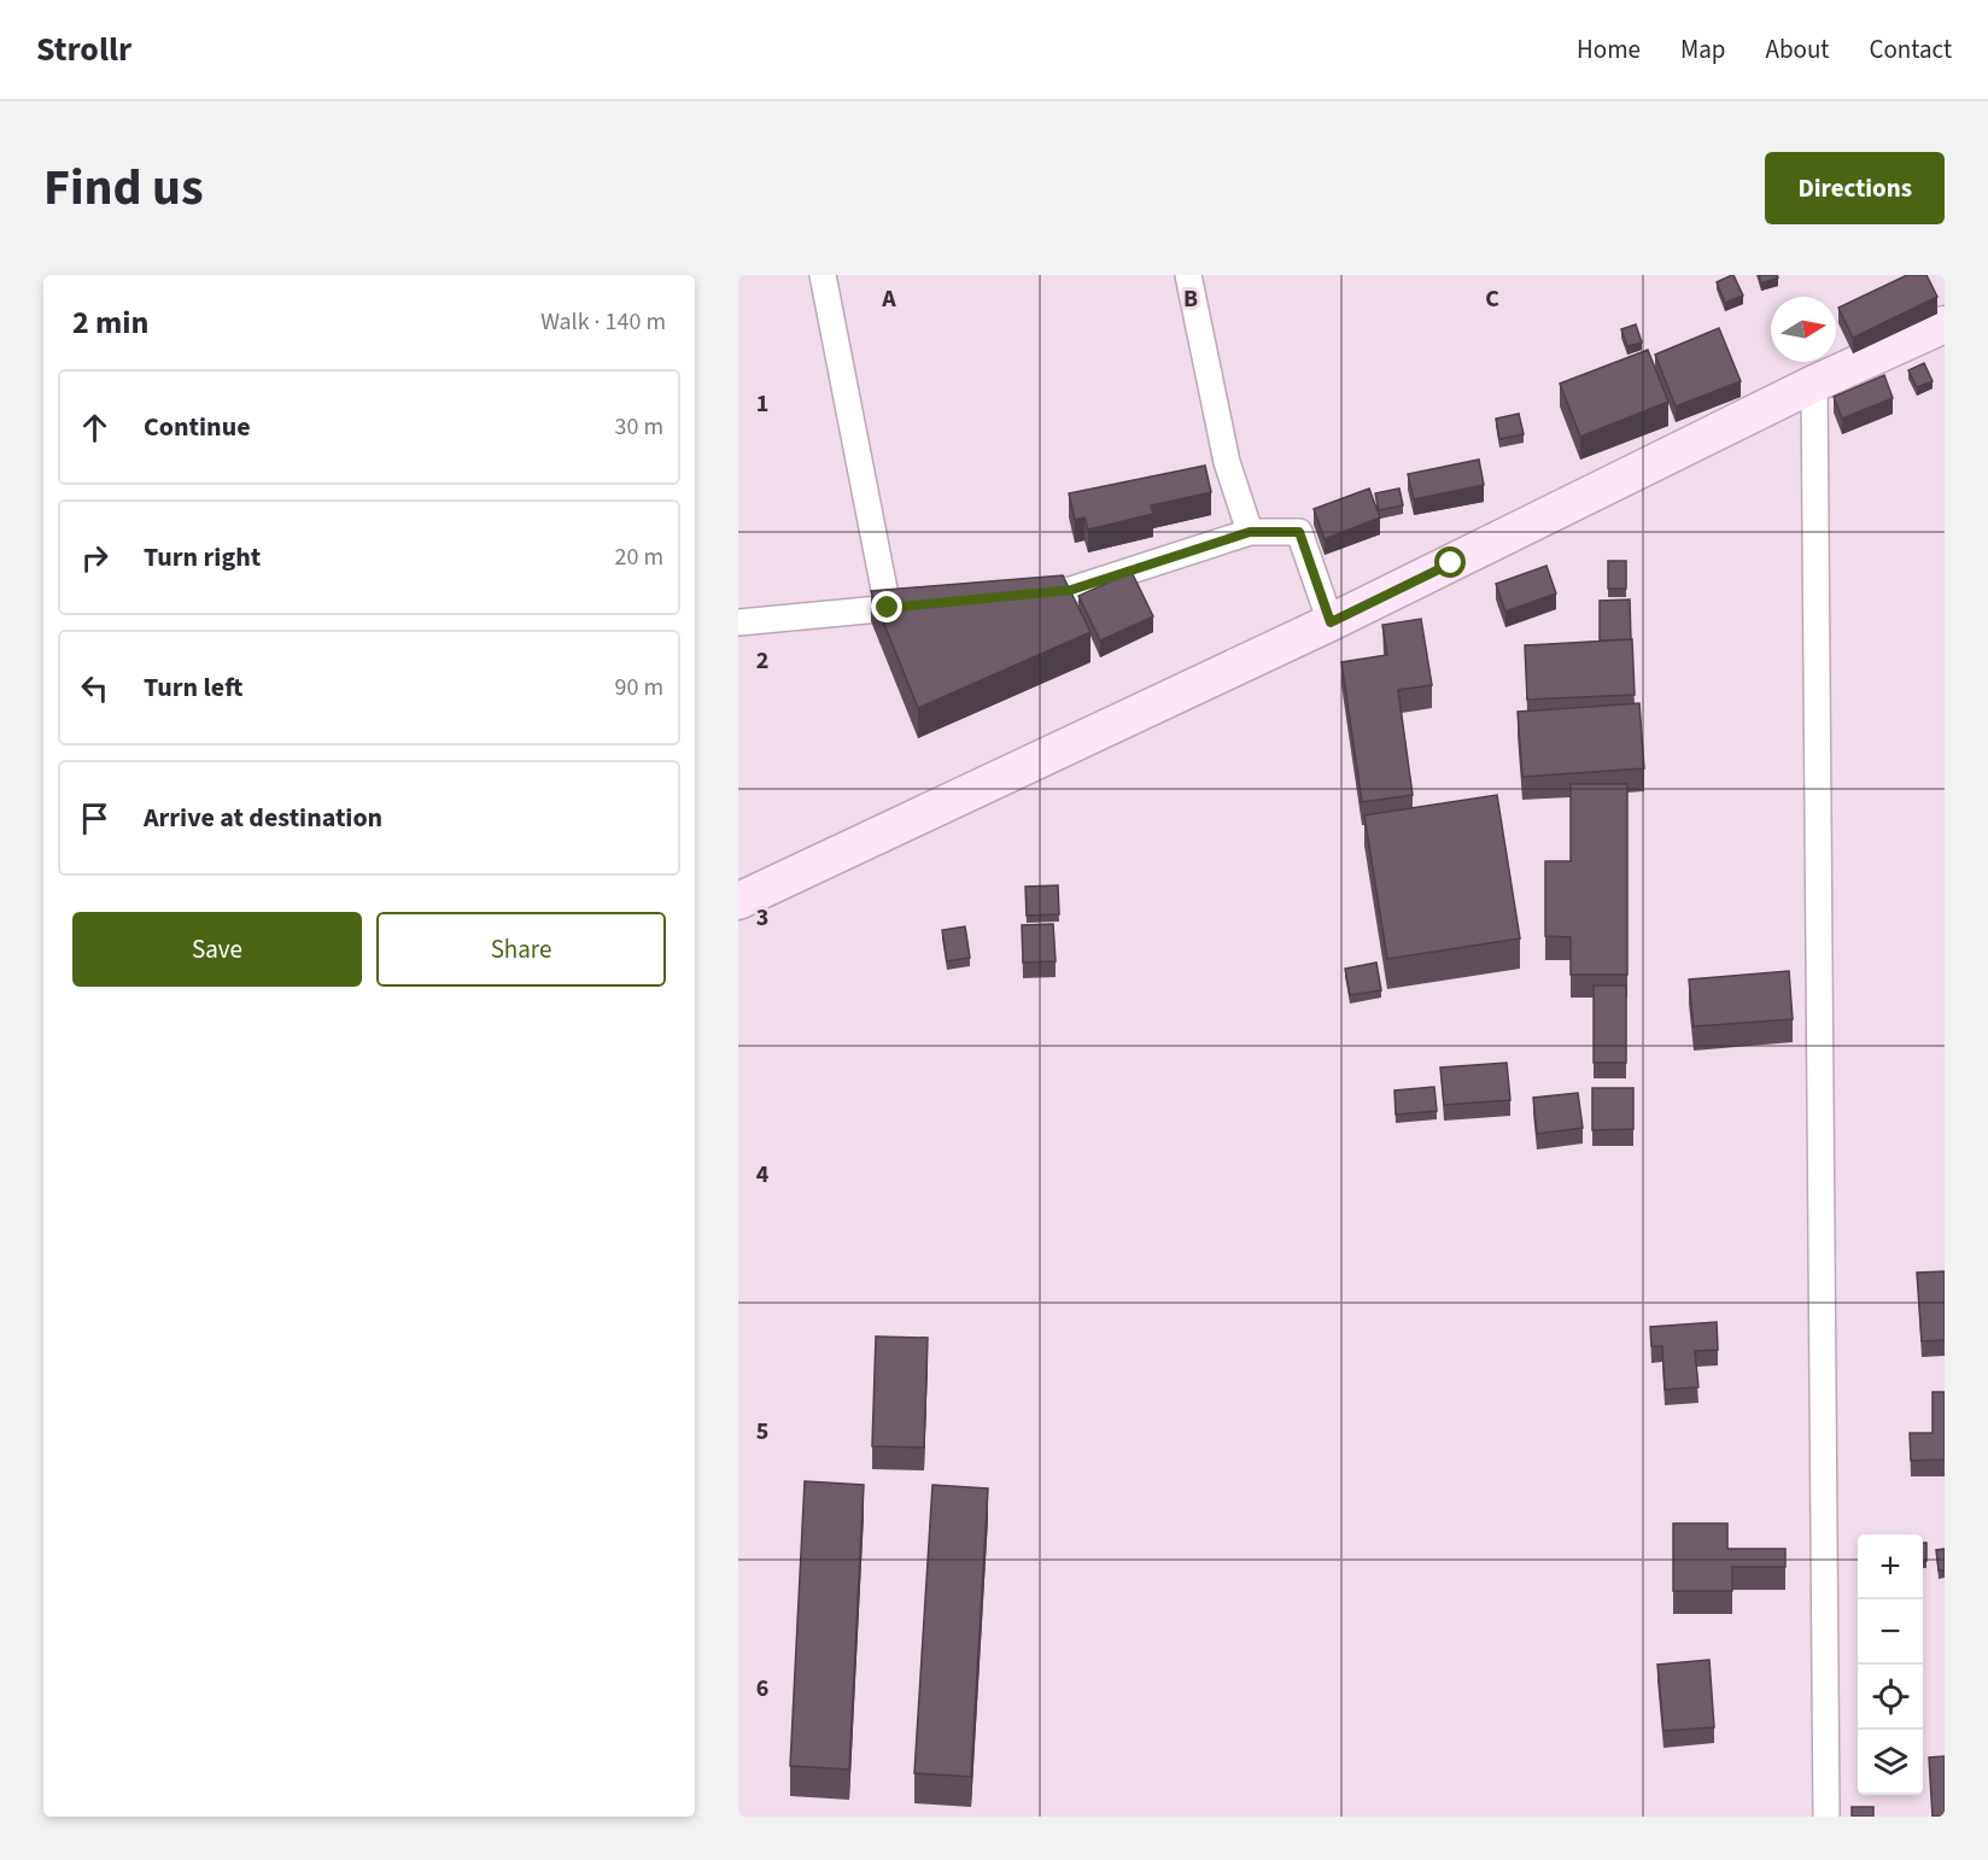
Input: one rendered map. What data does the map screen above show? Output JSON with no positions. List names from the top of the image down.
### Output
{
  "north": "right",
  "page": {
    "header": "Strollr",
    "nav": [
      "Home",
      "Map",
      "About",
      "Contact"
    ],
    "title": "Find us",
    "buttons": [
      "Directions",
      ["Save", "Share"]
    ],
    "heading": ["2 min", "Walk · 140 m"],
    "list": [
      ["Continue", "30 m"],
      ["Turn right", "20 m"],
      ["Turn left", "90 m"],
      "Arrive at destination"
    ],
    "map_buttons": ["+", "−"]
  },
  "grid": {
    "columns": ["A", "B", "C"],
    "rows": [
      "1",
      "2",
      "3",
      "4",
      "5",
      "6"
    ]
  }
}
